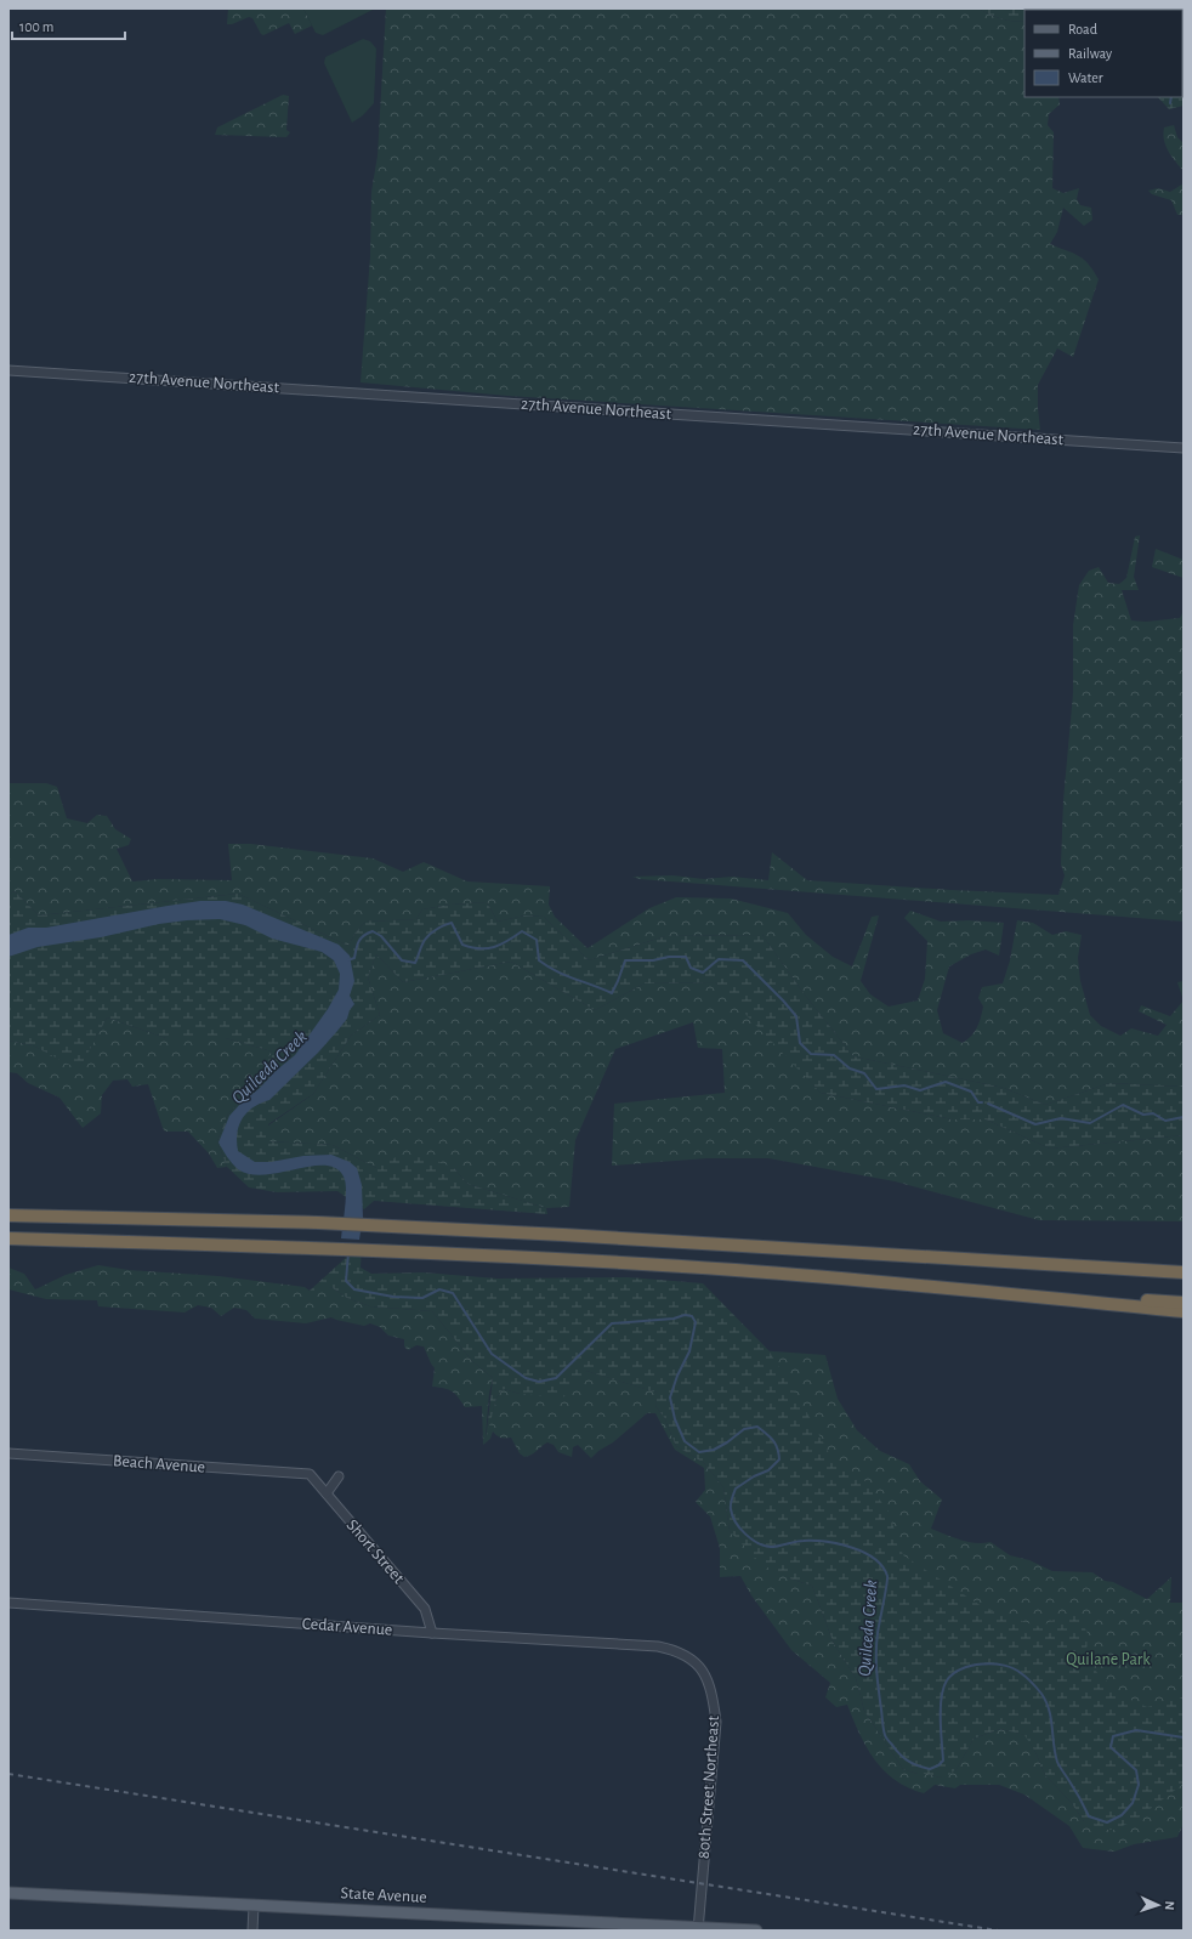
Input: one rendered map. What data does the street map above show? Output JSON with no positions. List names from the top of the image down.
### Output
{
  "streets": {
    "main road": ["State Avenue"],
    "street": [
      "27th Avenue Northeast",
      "Beach Avenue",
      "Short Street",
      "Cedar Avenue",
      "80th Street Northeast"
    ]
  },
  "crossings": [
    ["Beach Avenue", "Short Street"],
    ["Short Street", "Cedar Avenue"],
    ["Cedar Avenue", "80th Street Northeast"],
    ["80th Street Northeast", "State Avenue"]
  ],
  "water": ["Quilceda Creek"],
  "parks": ["Quilane Park"],
  "legend": ["Road", "Railway", "Water"],
  "scale_bar": "100 m",
  "north": "right"
}
